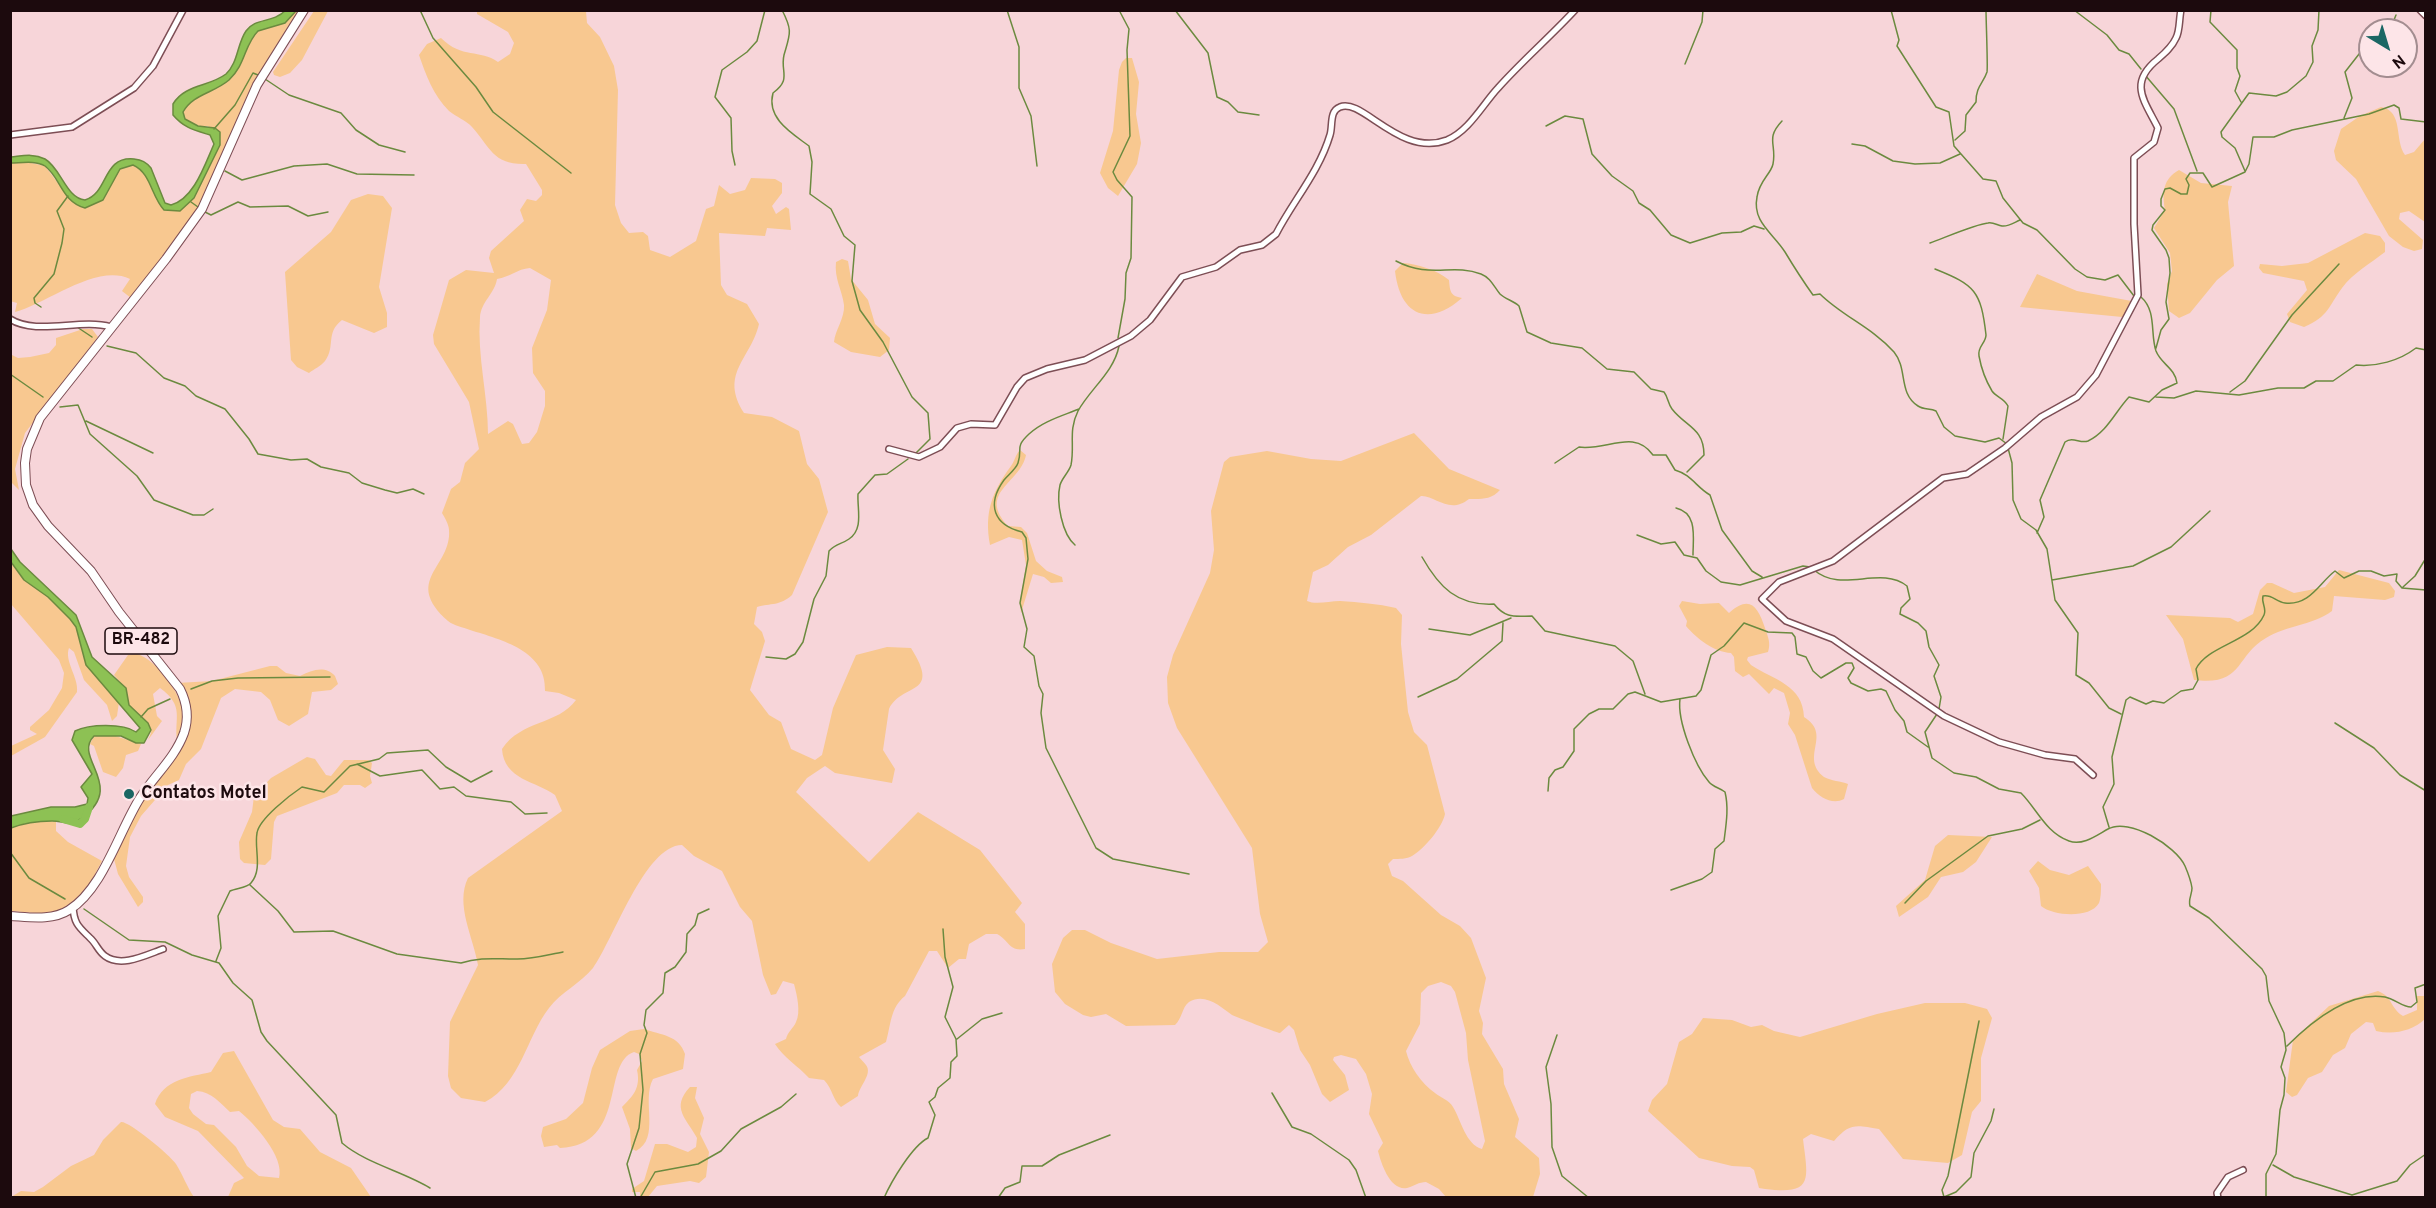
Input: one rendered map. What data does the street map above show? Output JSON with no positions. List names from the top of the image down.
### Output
{
  "streets": {
    "highway": ["BR-482"]
  },
  "places": ["Contatos Motel"],
  "north": "bottom right"
}
